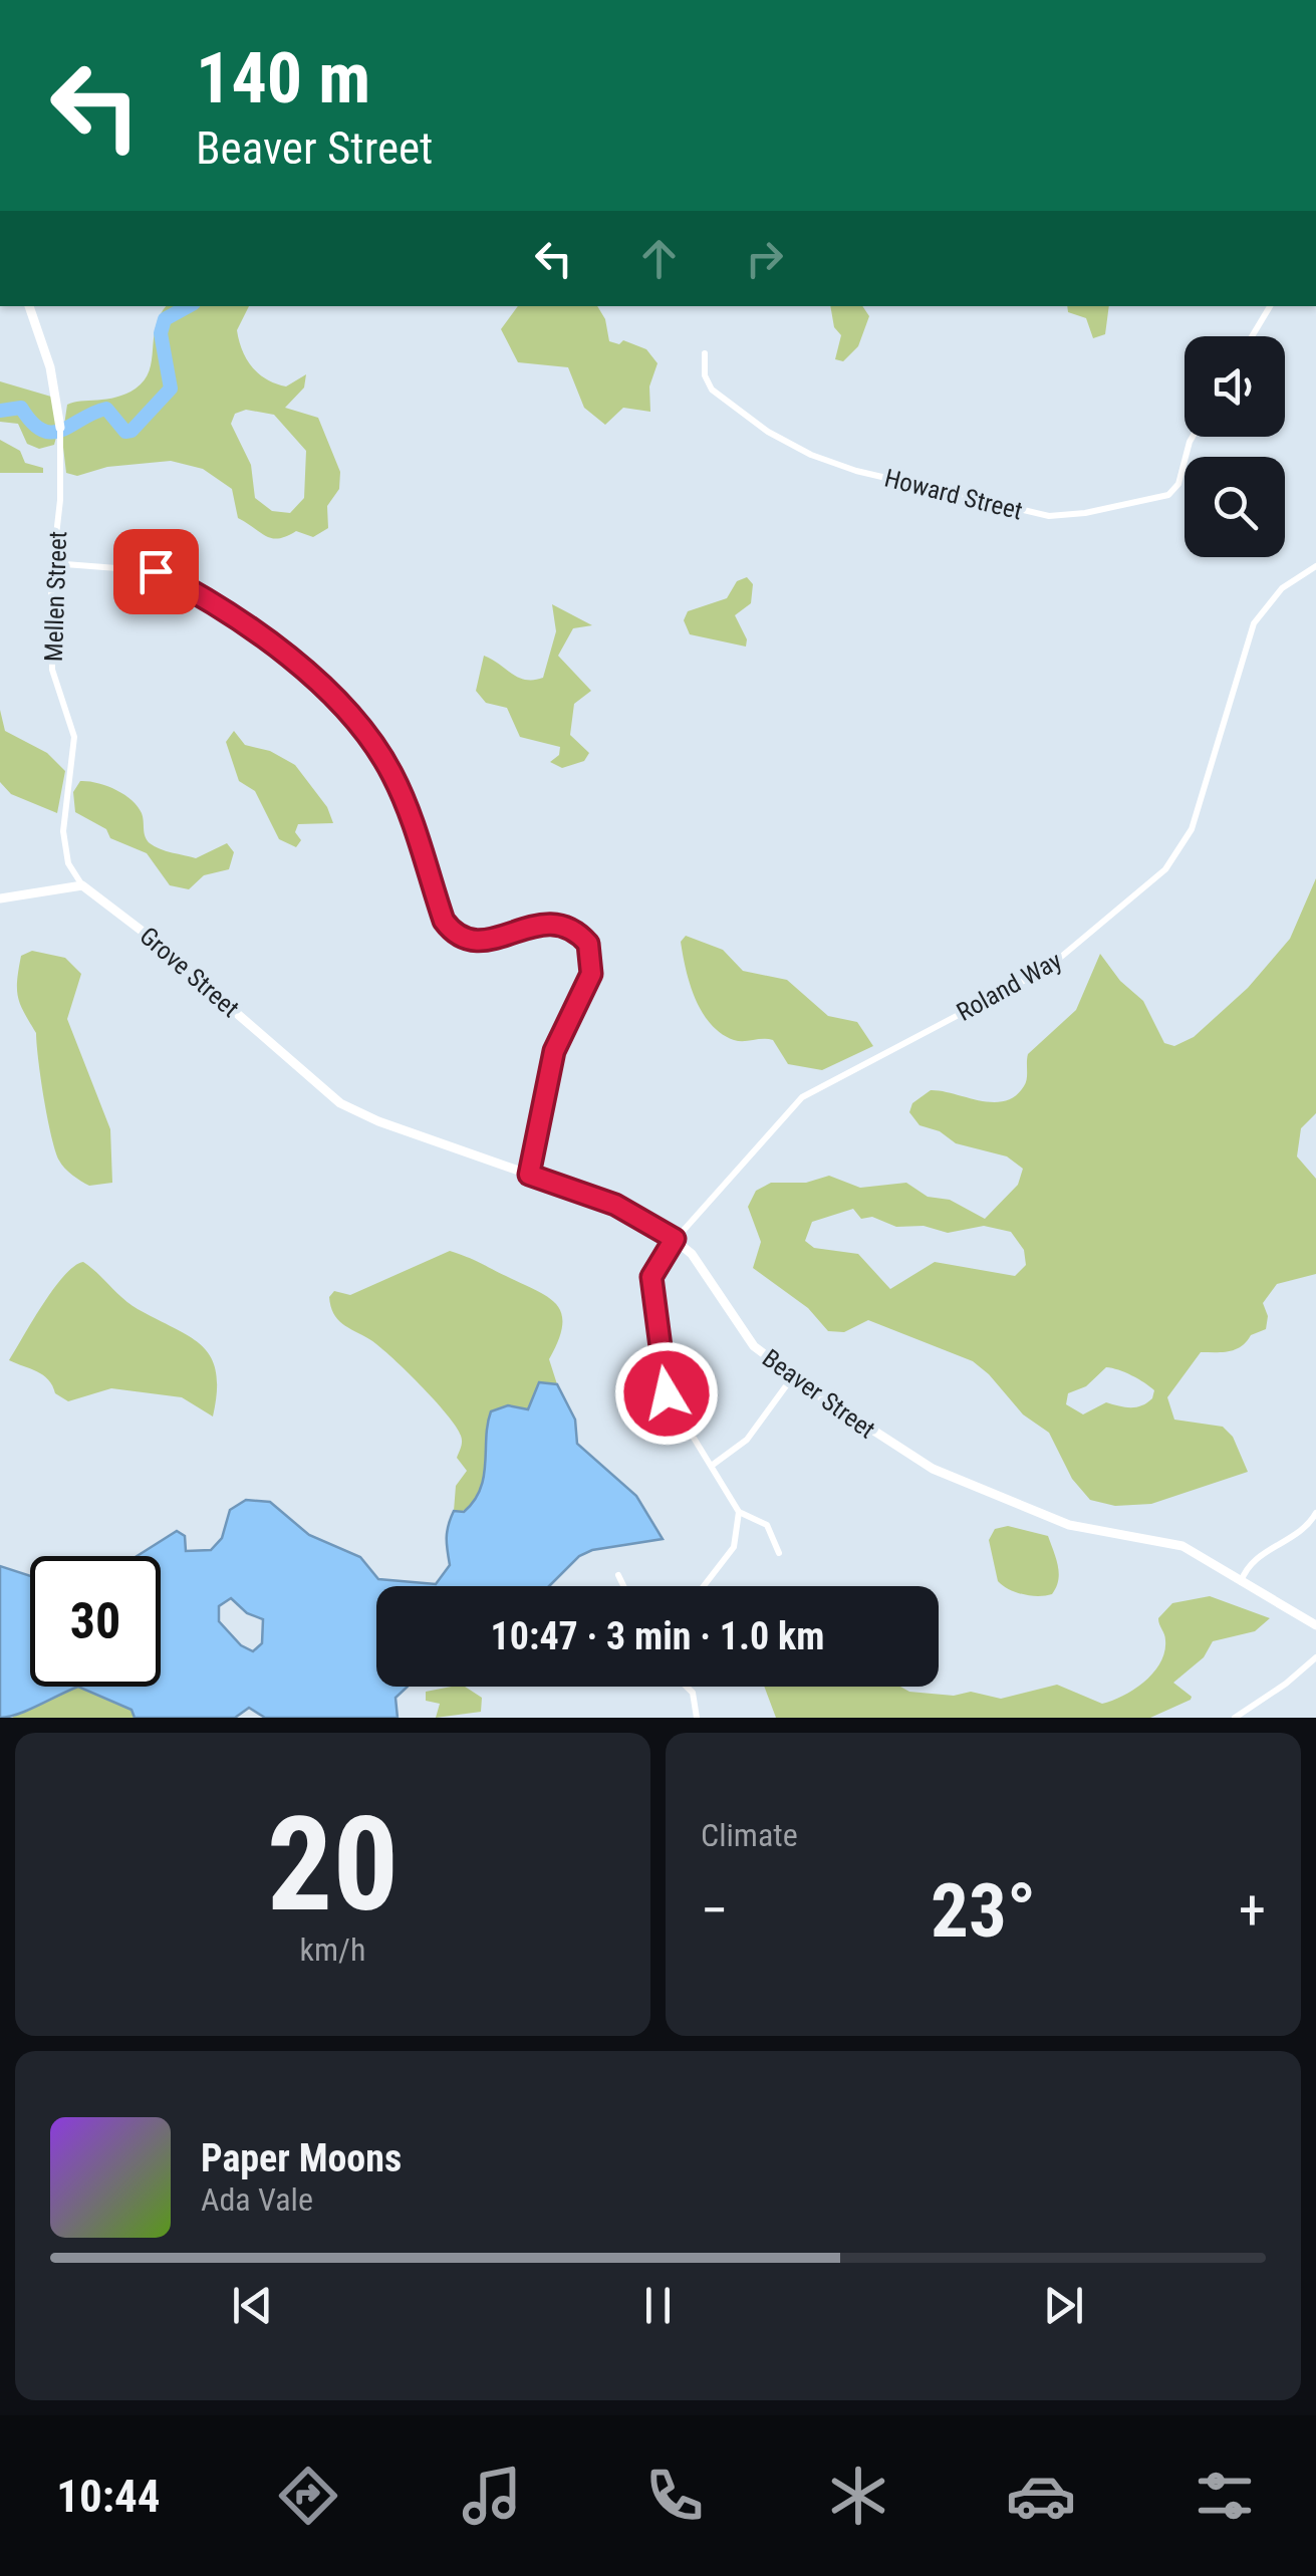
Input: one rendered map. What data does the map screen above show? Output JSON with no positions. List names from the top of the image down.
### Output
{
  "streets": {
    "street": [
      "Howard Street",
      "Mellen Street",
      "Grove Street",
      "Roland Way",
      "Beaver Street"
    ]
  },
  "crossings": [
    ["Mellen Street", "Grove Street"],
    ["Grove Street", "Beaver Street"],
    ["Roland Way", "Beaver Street"]
  ],
  "page": {
    "turn": ["140 m", "Beaver Street"],
    "limit": "30",
    "trip": "10:47 · 3 min · 1.0 km",
    "tile": [
      ["20", "km/h"],
      "Climate"
    ],
    "heat": ["−", "23°", "+"],
    "song": ["Paper Moons", "Ada Vale"],
    "tabs": "10:44"
  }
}
